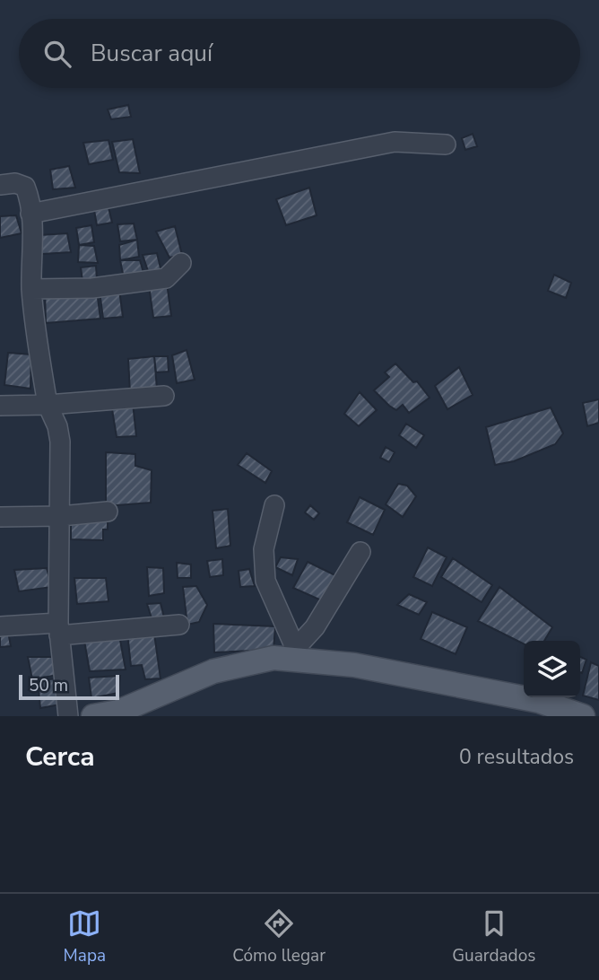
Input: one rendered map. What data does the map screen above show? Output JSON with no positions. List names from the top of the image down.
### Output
{
  "scale_bar": "50 m",
  "page": {
    "search": "Buscar aquí",
    "scale": "50 m",
    "heading": ["Cerca", "0 resultados"],
    "nav": ["Mapa", "Cómo llegar", "Guardados"]
  }
}
